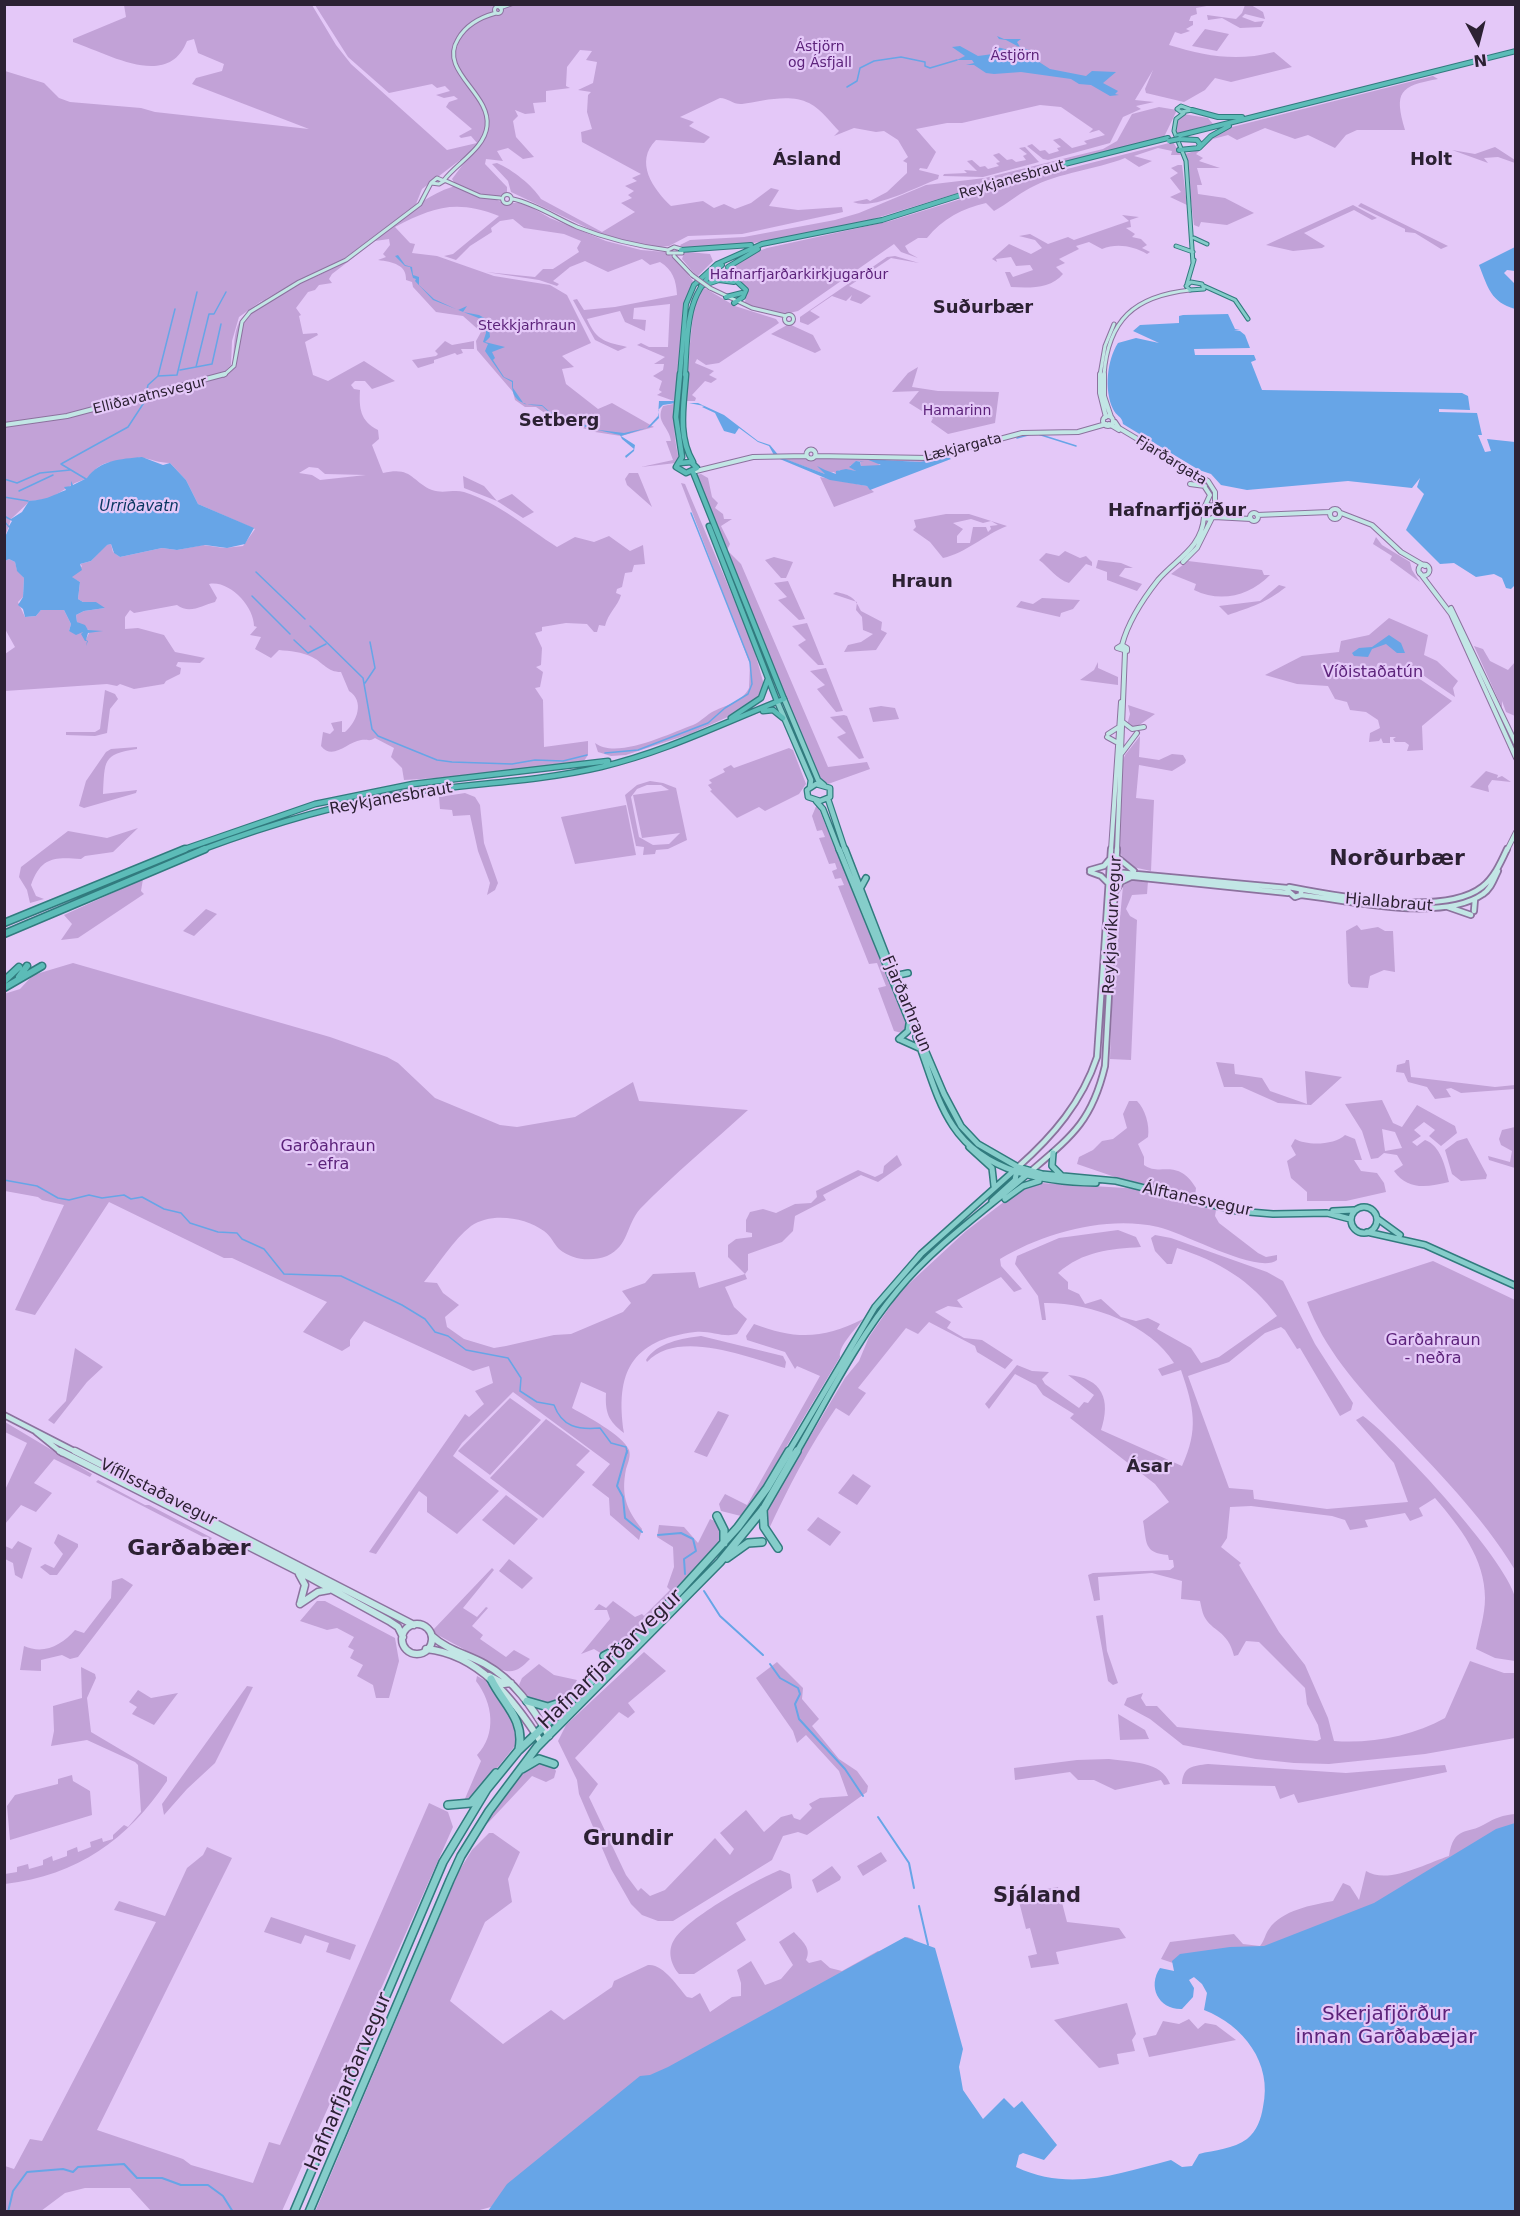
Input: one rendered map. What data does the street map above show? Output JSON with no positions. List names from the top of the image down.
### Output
{
  "streets": {
    "highway": ["Reykjanesbraut"],
    "main road": [
      "Elliðavatnsvegur",
      "Lækjargata",
      "Fjarðargata",
      "Hjallabraut",
      "Reykjavíkurvegur",
      "Fjarðarhraun",
      "Álftanesvegur",
      "Vífilsstaðavegur",
      "Hafnarfjarðarvegur"
    ]
  },
  "crossings": [
    ["Lækjargata", "Fjarðargata"],
    ["Reykjavíkurvegur", "Fjarðarhraun"],
    ["Reykjavíkurvegur", "Álftanesvegur"],
    ["Reykjavíkurvegur", "Hafnarfjarðarvegur"],
    ["Fjarðarhraun", "Álftanesvegur"],
    ["Fjarðarhraun", "Hafnarfjarðarvegur"],
    ["Álftanesvegur", "Hafnarfjarðarvegur"],
    ["Vífilsstaðavegur", "Hafnarfjarðarvegur"]
  ],
  "districts": [
    "Ásland",
    "Holt",
    "Suðurbær",
    "Setberg",
    "Hafnarfjörður",
    "Hraun",
    "Norðurbær",
    "Ásar",
    "Garðabær",
    "Grundir",
    "Sjáland"
  ],
  "water": ["Urriðavatn"],
  "parks": [
    "Ástjörn og Ásfjall",
    "Ástjörn",
    "Hafnarfjarðarkirkjugarður",
    "Stekkjarhraun",
    "Hamarinn",
    "Víðistaðatún",
    "Garðahraun - efra",
    "Garðahraun - neðra",
    "Skerjafjörður innan Garðabæjar"
  ],
  "north": "bottom"
}
